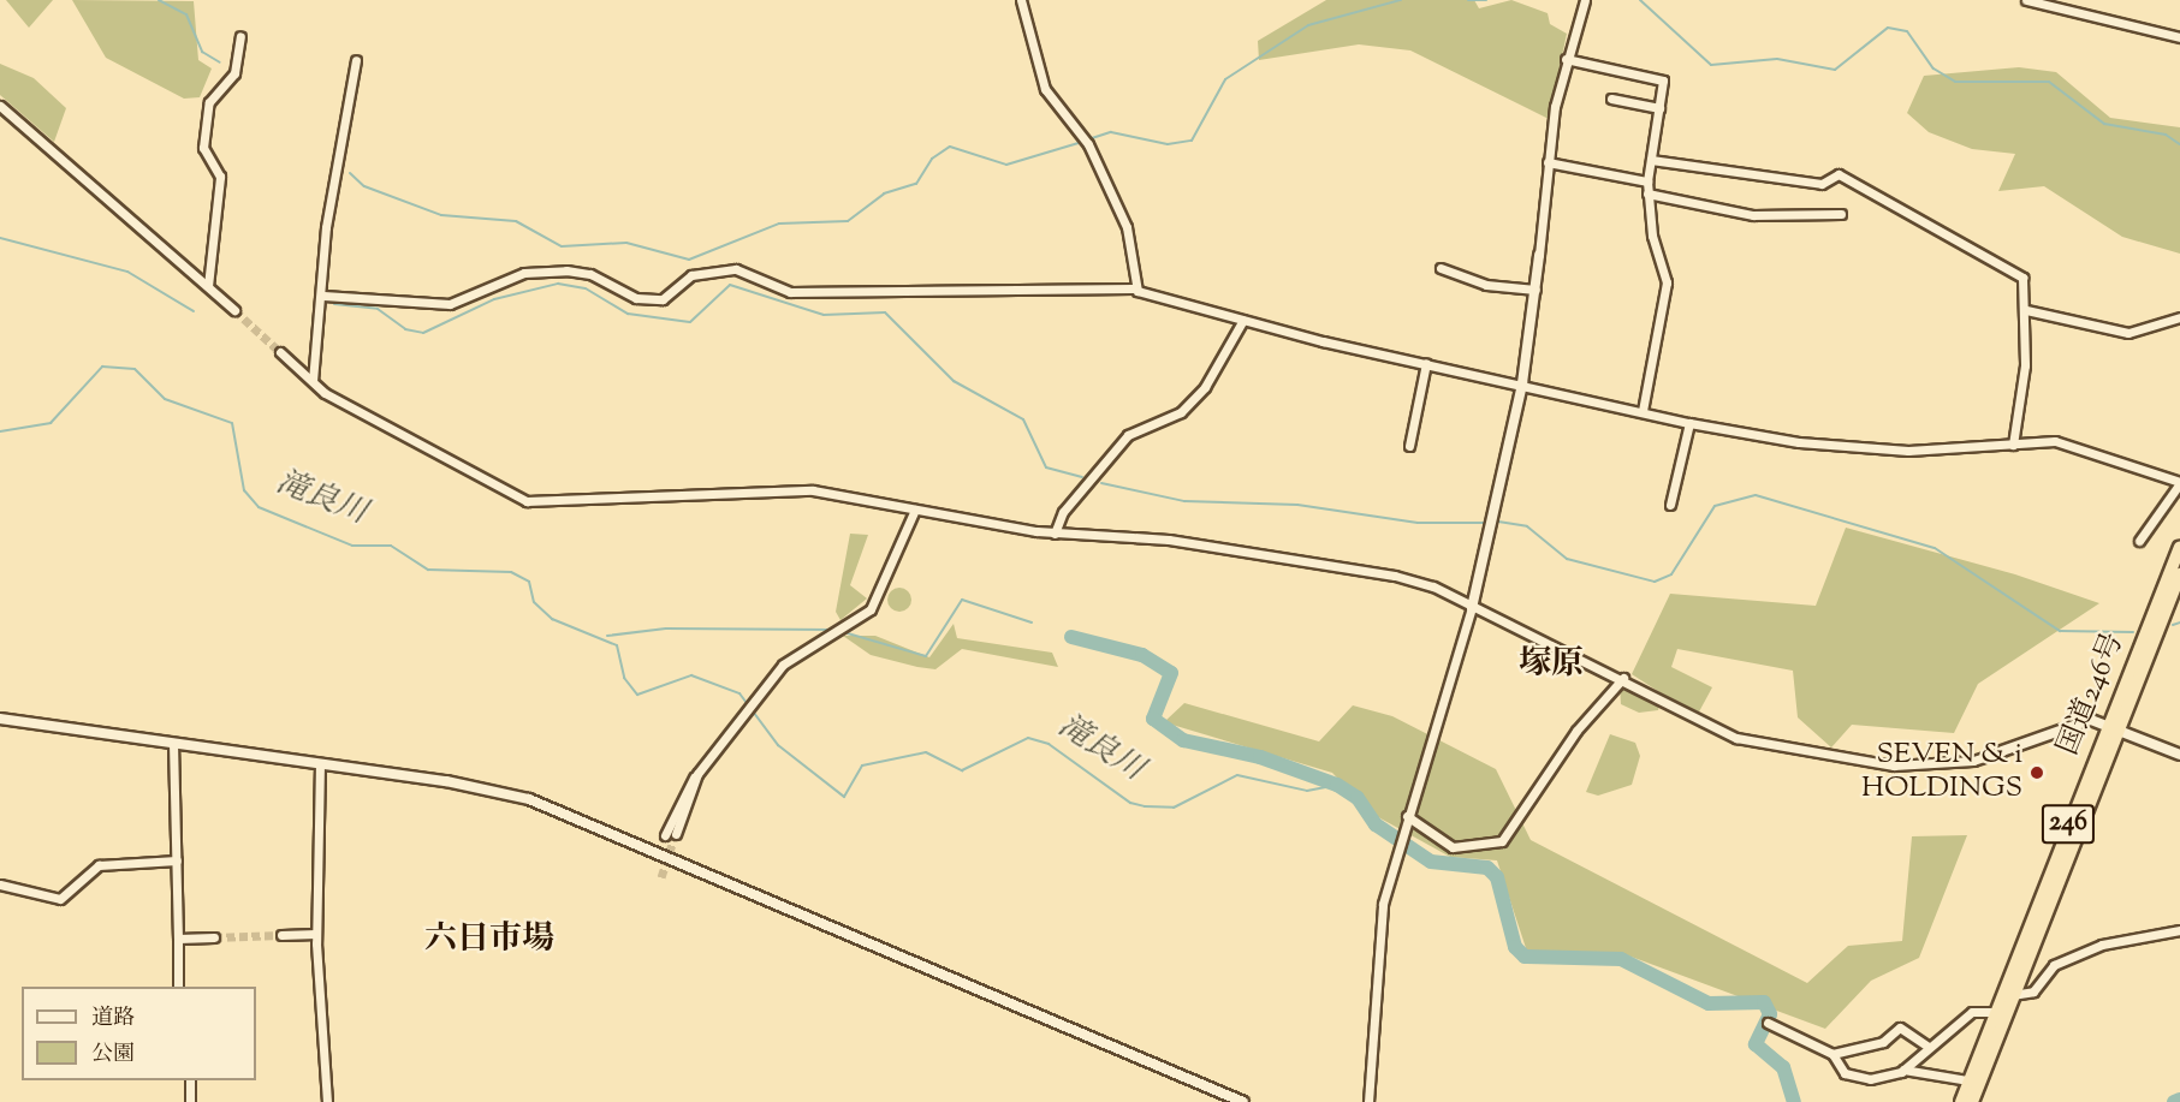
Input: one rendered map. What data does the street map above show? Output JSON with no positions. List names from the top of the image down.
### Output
{
  "streets": {
    "highway": ["国道246号", "246"]
  },
  "districts": ["塚原", "六日市場"],
  "water": ["滝良川"],
  "places": ["SEVEN & i HOLDINGS"],
  "legend": ["道路", "公園"]
}
